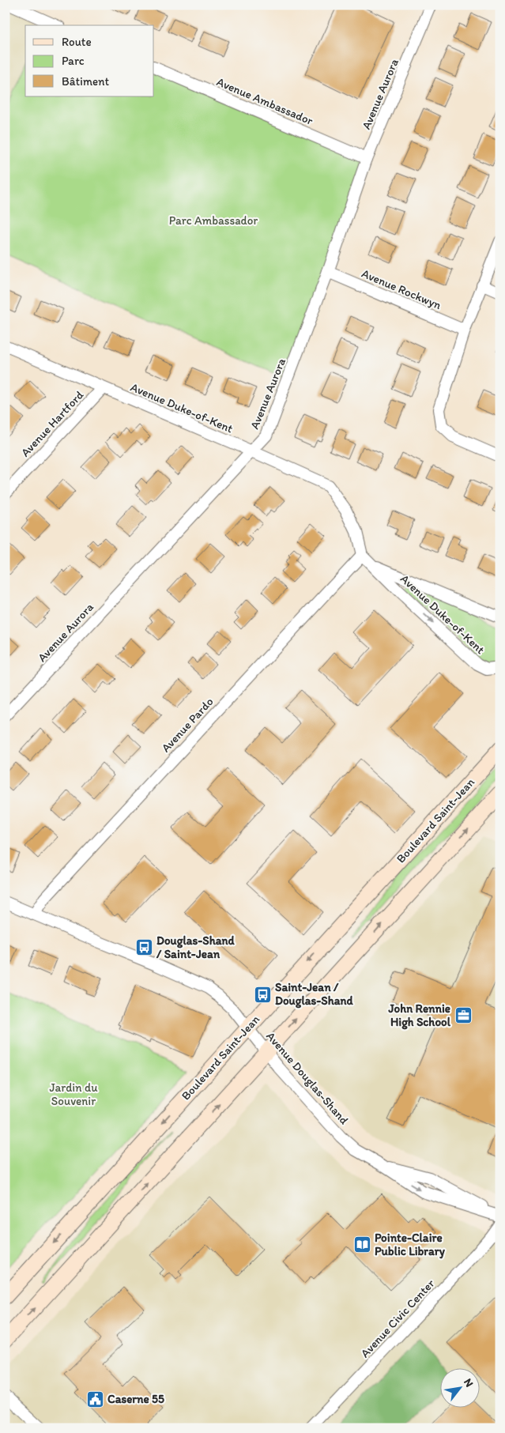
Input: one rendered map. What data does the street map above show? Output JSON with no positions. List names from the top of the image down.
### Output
{
  "streets": {
    "main road": ["Boulevard Saint-Jean"],
    "street": [
      "Avenue Aurora",
      "Avenue Ambassador",
      "Avenue Rockwyn",
      "Avenue Duke-of-Kent",
      "Avenue Hartford",
      "Avenue Pardo",
      "Avenue Douglas-Shand",
      "Avenue Civic Center"
    ]
  },
  "crossings": [
    ["Avenue Aurora", "Avenue Ambassador"],
    ["Avenue Aurora", "Avenue Rockwyn"],
    ["Avenue Aurora", "Avenue Duke-of-Kent"],
    ["Avenue Duke-of-Kent", "Avenue Hartford"],
    ["Avenue Duke-of-Kent", "Avenue Pardo"],
    ["Avenue Pardo", "Avenue Douglas-Shand"],
    ["Boulevard Saint-Jean", "Avenue Douglas-Shand"]
  ],
  "parks": ["Parc Ambassador", "Jardin du Souvenir"],
  "places": {
    "bus stop": ["Douglas-Shand / Saint-Jean", "Saint-Jean / Douglas-Shand"],
    "office": ["John Rennie High School"],
    "library": ["Pointe-Claire Public Library"],
    "public building": ["Caserne 55"]
  },
  "legend": ["Route", "Parc", "Bâtiment"],
  "north": "top right"
}
